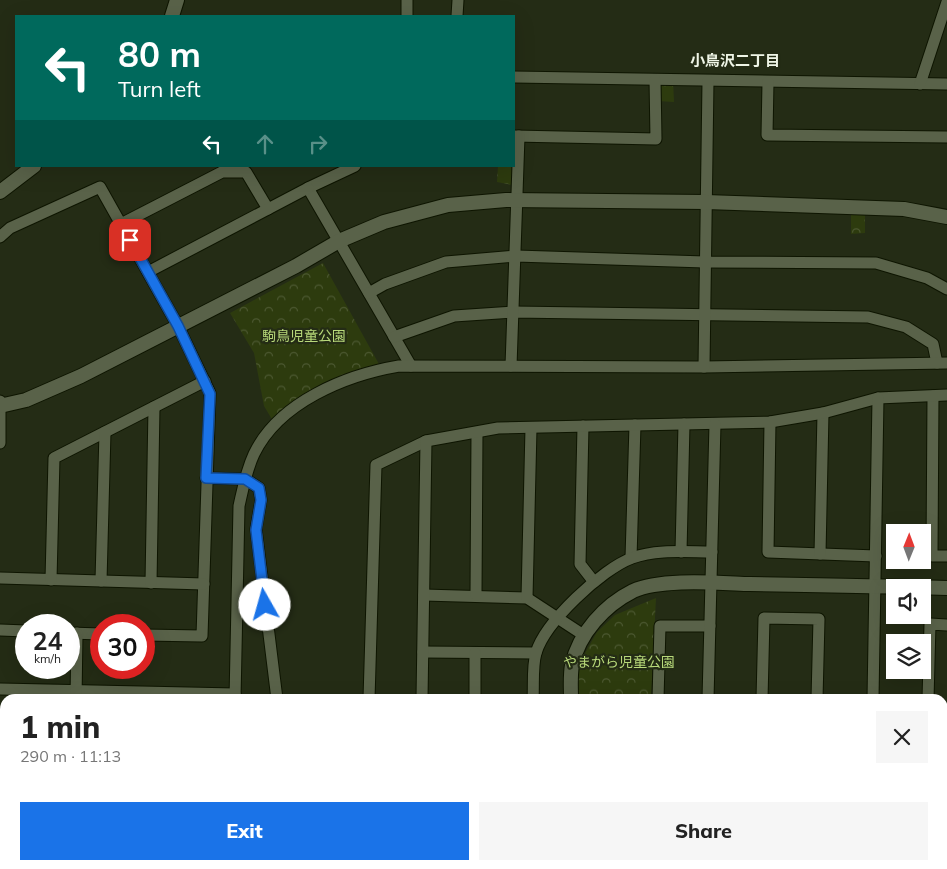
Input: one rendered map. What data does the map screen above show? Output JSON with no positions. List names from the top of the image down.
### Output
{
  "districts": ["小鳥沢二丁目"],
  "parks": ["駒鳥児童公園", "やまがら児童公園"],
  "north": "top",
  "page": {
    "turn": ["80 m", "Turn left"],
    "speed": "24 km/h",
    "limit": "30",
    "heading": ["1 min", "290 m · 11:13"],
    "buttons": ["Exit", "Share"]
  }
}
